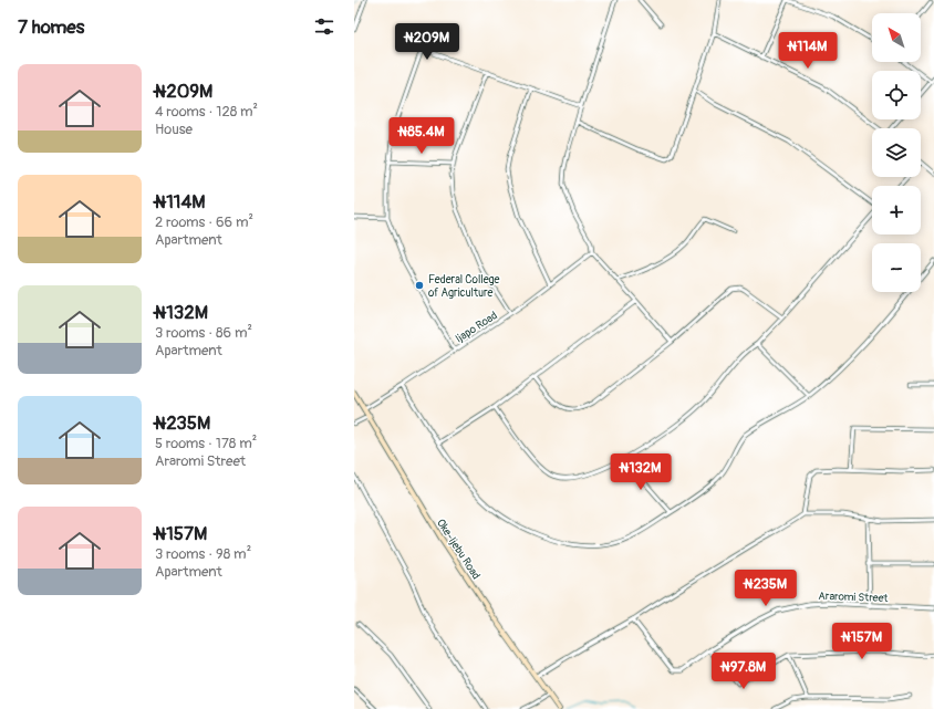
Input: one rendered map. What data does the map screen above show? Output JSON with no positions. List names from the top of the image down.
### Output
{
  "streets": {
    "main road": ["Oke-Ijebu Road"],
    "street": ["Ijapo Road", "Araromi Street"]
  },
  "crossings": [
    ["Ijapo Road", "Oke-Ijebu Road"]
  ],
  "places": ["Federal College of Agriculture"],
  "north": "top left",
  "page": {
    "heading": "7 homes",
    "map_buttons": ["+", "−"],
    "price": [
      "₦209M",
      "₦114M",
      "₦85.4M",
      "₦132M",
      "₦235M",
      "₦157M",
      "₦97.8M"
    ],
    "list": [
      {
        "name": "₦209M",
        "note": "4 rooms · 128 m² · House"
      },
      {
        "name": "₦114M",
        "note": "2 rooms · 66 m² · Apartment"
      },
      {
        "name": "₦132M",
        "note": "3 rooms · 86 m² · Apartment"
      },
      {
        "name": "₦235M",
        "note": "5 rooms · 178 m² · Araromi Street"
      },
      {
        "name": "₦157M",
        "note": "3 rooms · 98 m² · Apartment"
      }
    ]
  }
}
